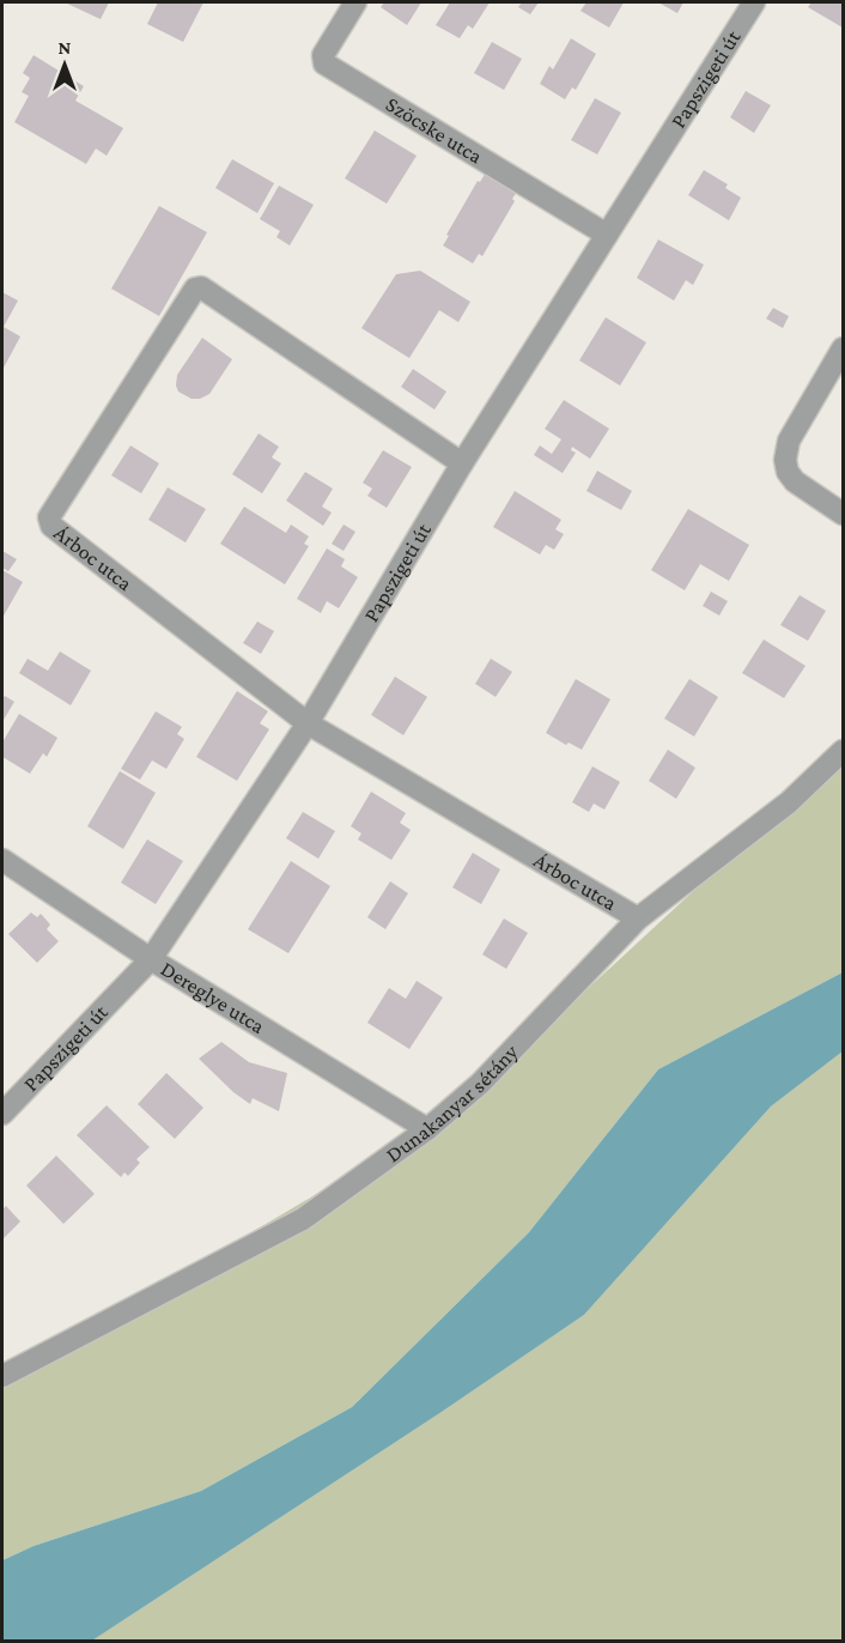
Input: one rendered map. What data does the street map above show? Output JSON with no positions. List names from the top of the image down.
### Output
{
  "streets": {
    "street": [
      "Papszigeti út",
      "Szöcske utca",
      "Árboc utca",
      "Dereglye utca",
      "Dunakanyar sétány"
    ]
  },
  "crossings": [
    ["Papszigeti út", "Szöcske utca"],
    ["Papszigeti út", "Árboc utca"],
    ["Papszigeti út", "Dereglye utca"],
    ["Árboc utca", "Dunakanyar sétány"],
    ["Dereglye utca", "Dunakanyar sétány"]
  ],
  "north": "top"
}
